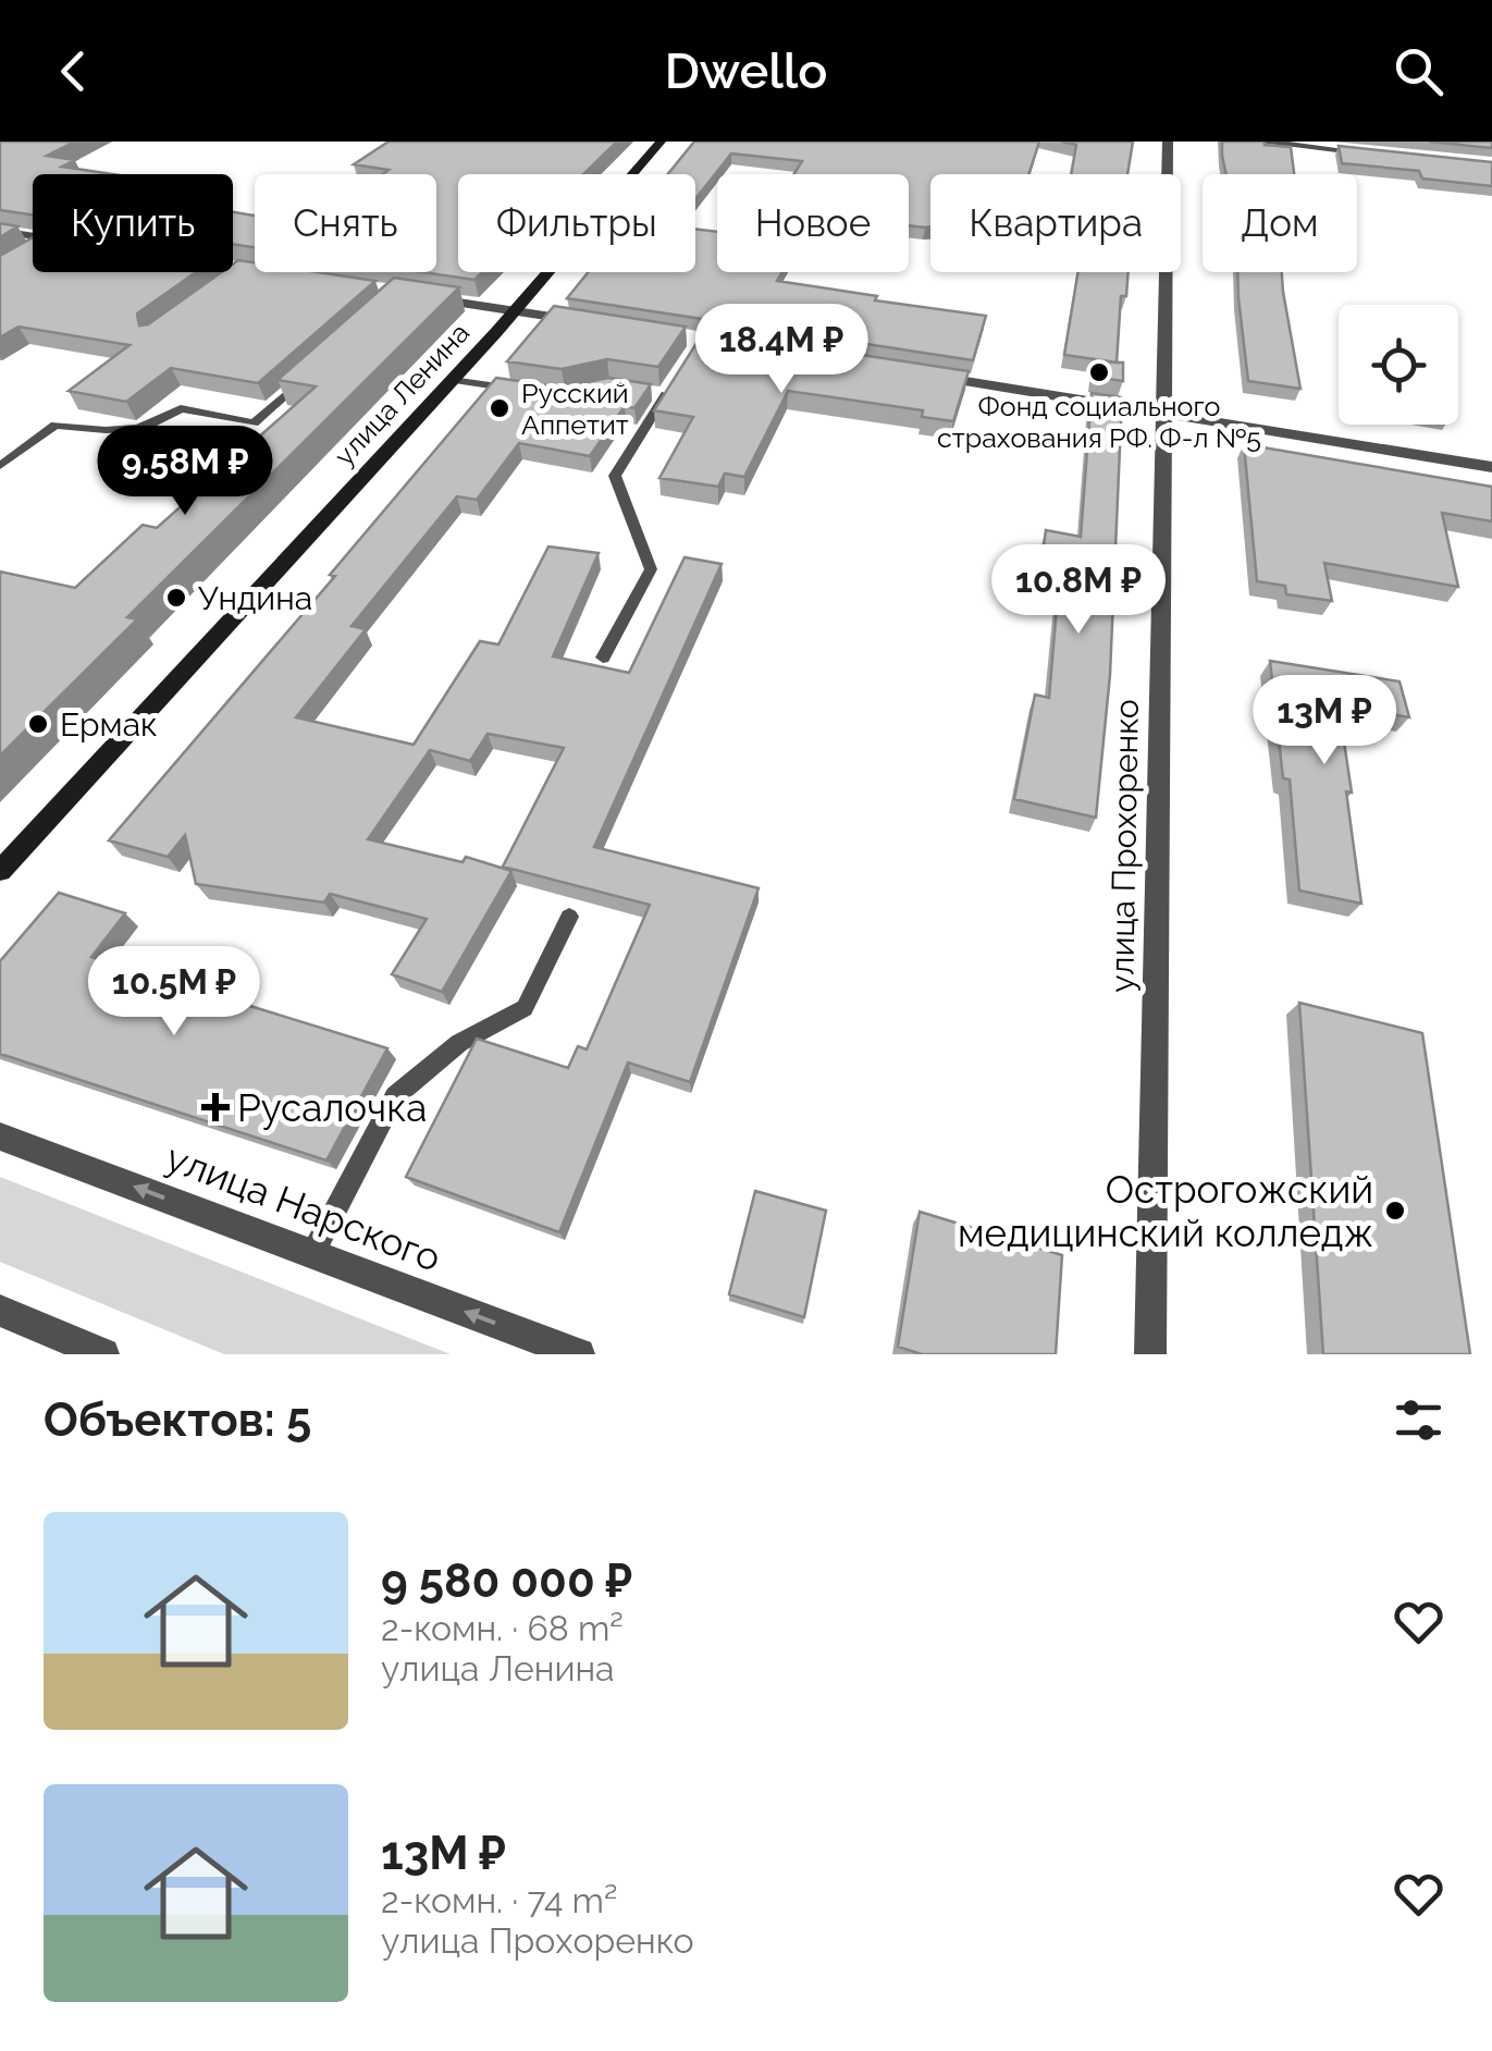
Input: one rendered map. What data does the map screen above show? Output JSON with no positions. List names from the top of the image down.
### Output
{
  "streets": {
    "main road": ["улица Ленина"],
    "street": ["улица Прохоренко", "улица Нарского"]
  },
  "one_way": ["улица Нарского"],
  "places": {
    "other": [
      "Фонд социального страхования РФ. Ф-л №5",
      "Русский Аппетит",
      "Ундина",
      "Ермак",
      "Острогожский медицинский колледж"
    ],
    "health": ["Русалочка"]
  },
  "page": {
    "header": "Dwello",
    "chip": [
      "Купить",
      "Снять",
      "Фильтры",
      "Новое",
      "Квартира",
      "Дом"
    ],
    "price": [
      "18.4M ₽",
      "9.58M ₽",
      "10.8M ₽",
      "13M ₽",
      "10.5M ₽"
    ],
    "heading": "Объектов: 5",
    "list": [
      {
        "name": "9 580 000 ₽",
        "note": "2-комн. · 68 m² · улица Ленина"
      },
      {
        "name": "13M ₽",
        "note": "2-комн. · 74 m² · улица Прохоренко"
      }
    ]
  }
}
